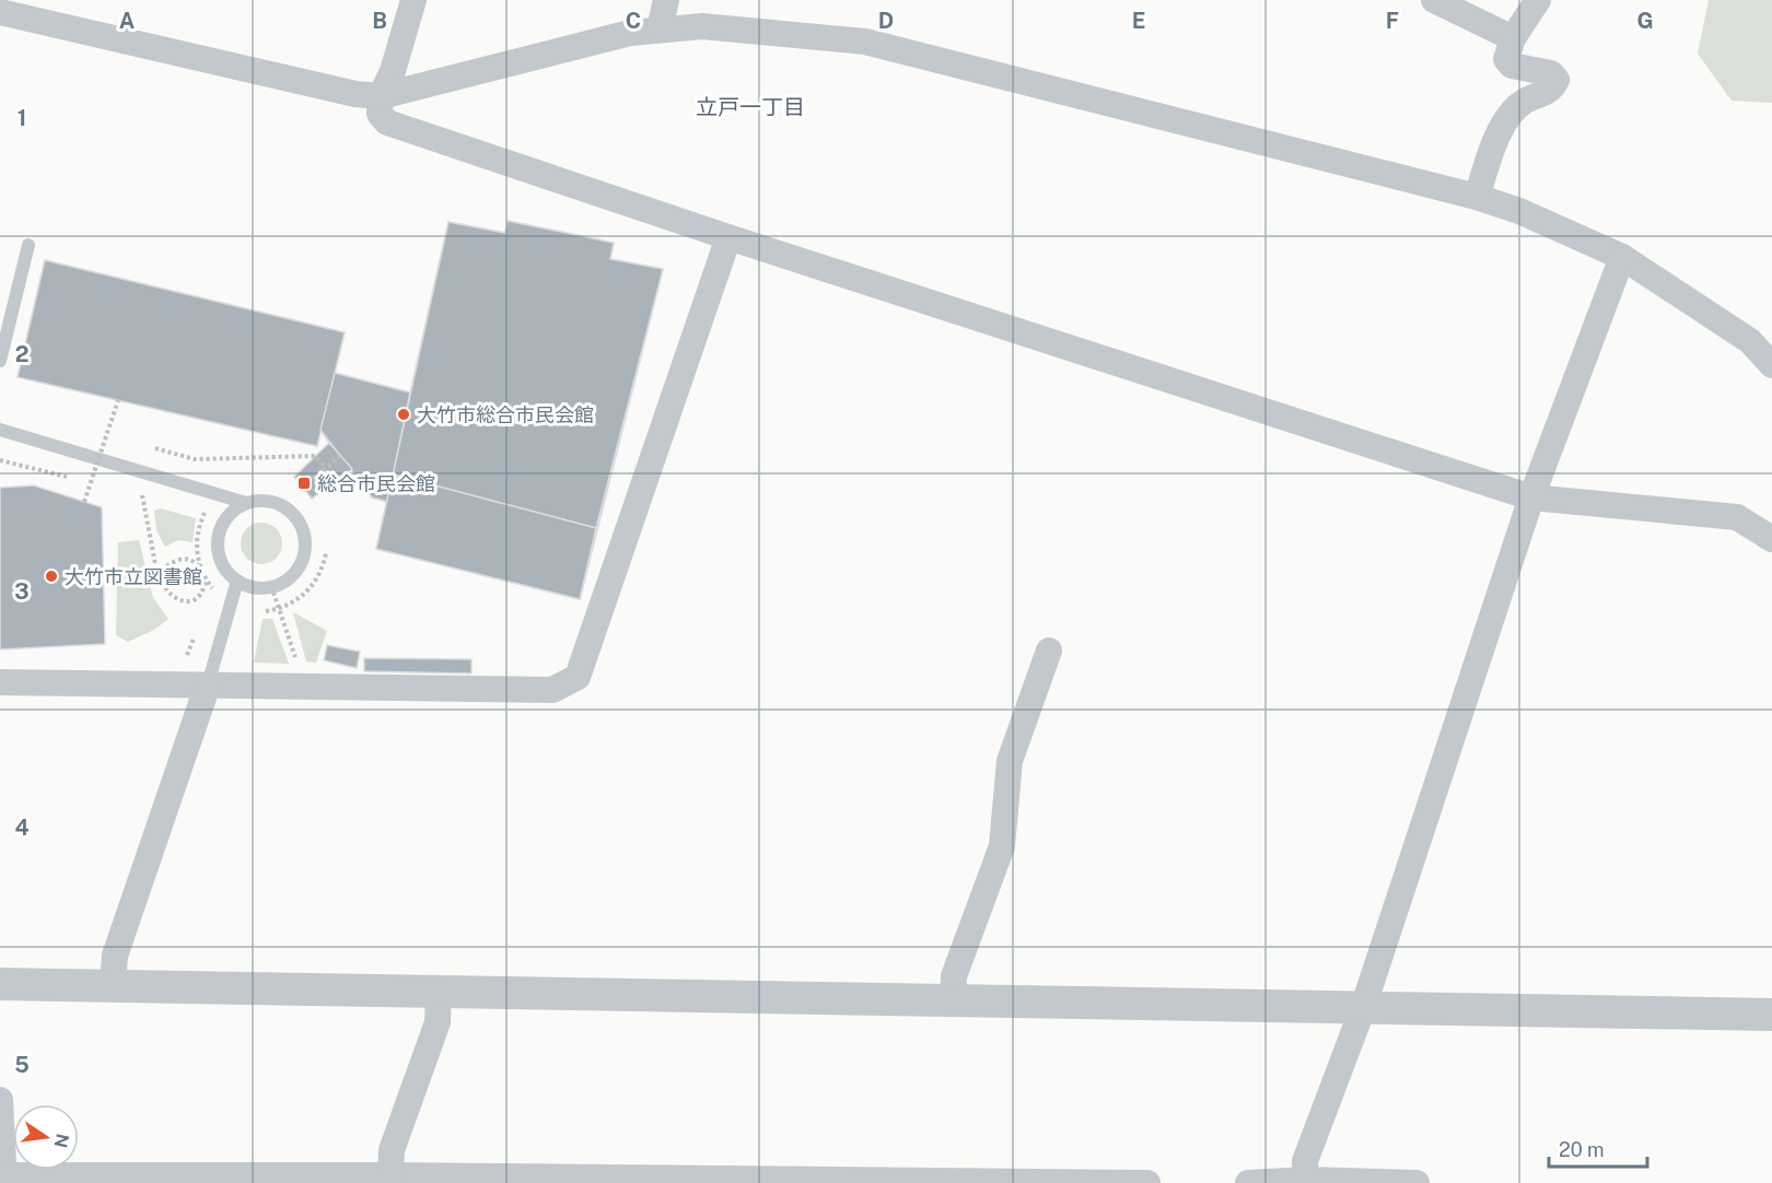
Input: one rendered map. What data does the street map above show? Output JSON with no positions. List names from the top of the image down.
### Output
{
  "districts": ["立戸一丁目"],
  "places": {
    "other": ["大竹市総合市民会館", "大竹市立図書館"],
    "transit": ["総合市民会館"]
  },
  "scale_bar": "20 m",
  "north": "right",
  "grid": {
    "columns": [
      "A",
      "B",
      "C",
      "D",
      "E",
      "F",
      "G"
    ],
    "rows": [
      "1",
      "2",
      "3",
      "4",
      "5"
    ]
  }
}
